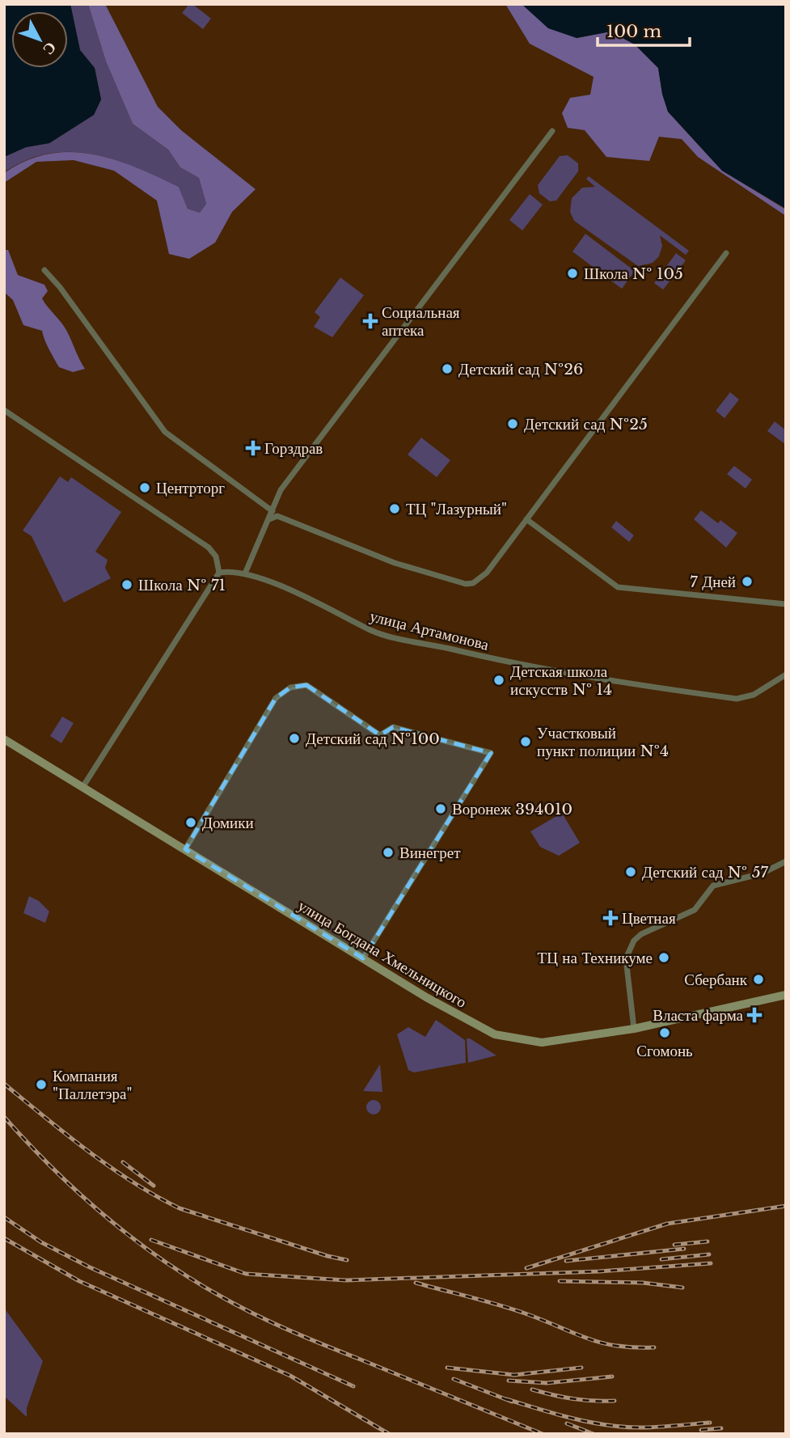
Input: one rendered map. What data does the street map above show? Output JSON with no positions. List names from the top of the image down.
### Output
{
  "streets": {
    "main road": ["улица Богдана Хмельницкого"],
    "street": ["улица Артамонова"]
  },
  "places": {
    "other": [
      "Школа № 105",
      "Детский сад №26",
      "Детский сад №25",
      "Центрторг",
      "ТЦ \"Лазурный\"",
      "7 Дней",
      "Школа № 71",
      "Детская школа искусств № 14",
      "Детский сад №100",
      "Участковый пункт полиции №4",
      "Воронеж 394010",
      "Домики",
      "Винегрет",
      "Детский сад № 57",
      "ТЦ на Техникуме",
      "Сбербанк",
      "Сгомонь",
      "Компания \"Паллетэра\""
    ],
    "health": [
      "Социальная аптека",
      "Горздрав",
      "Цветная",
      "Власта фарма"
    ]
  },
  "scale_bar": "100 m",
  "north": "bottom right"
}
